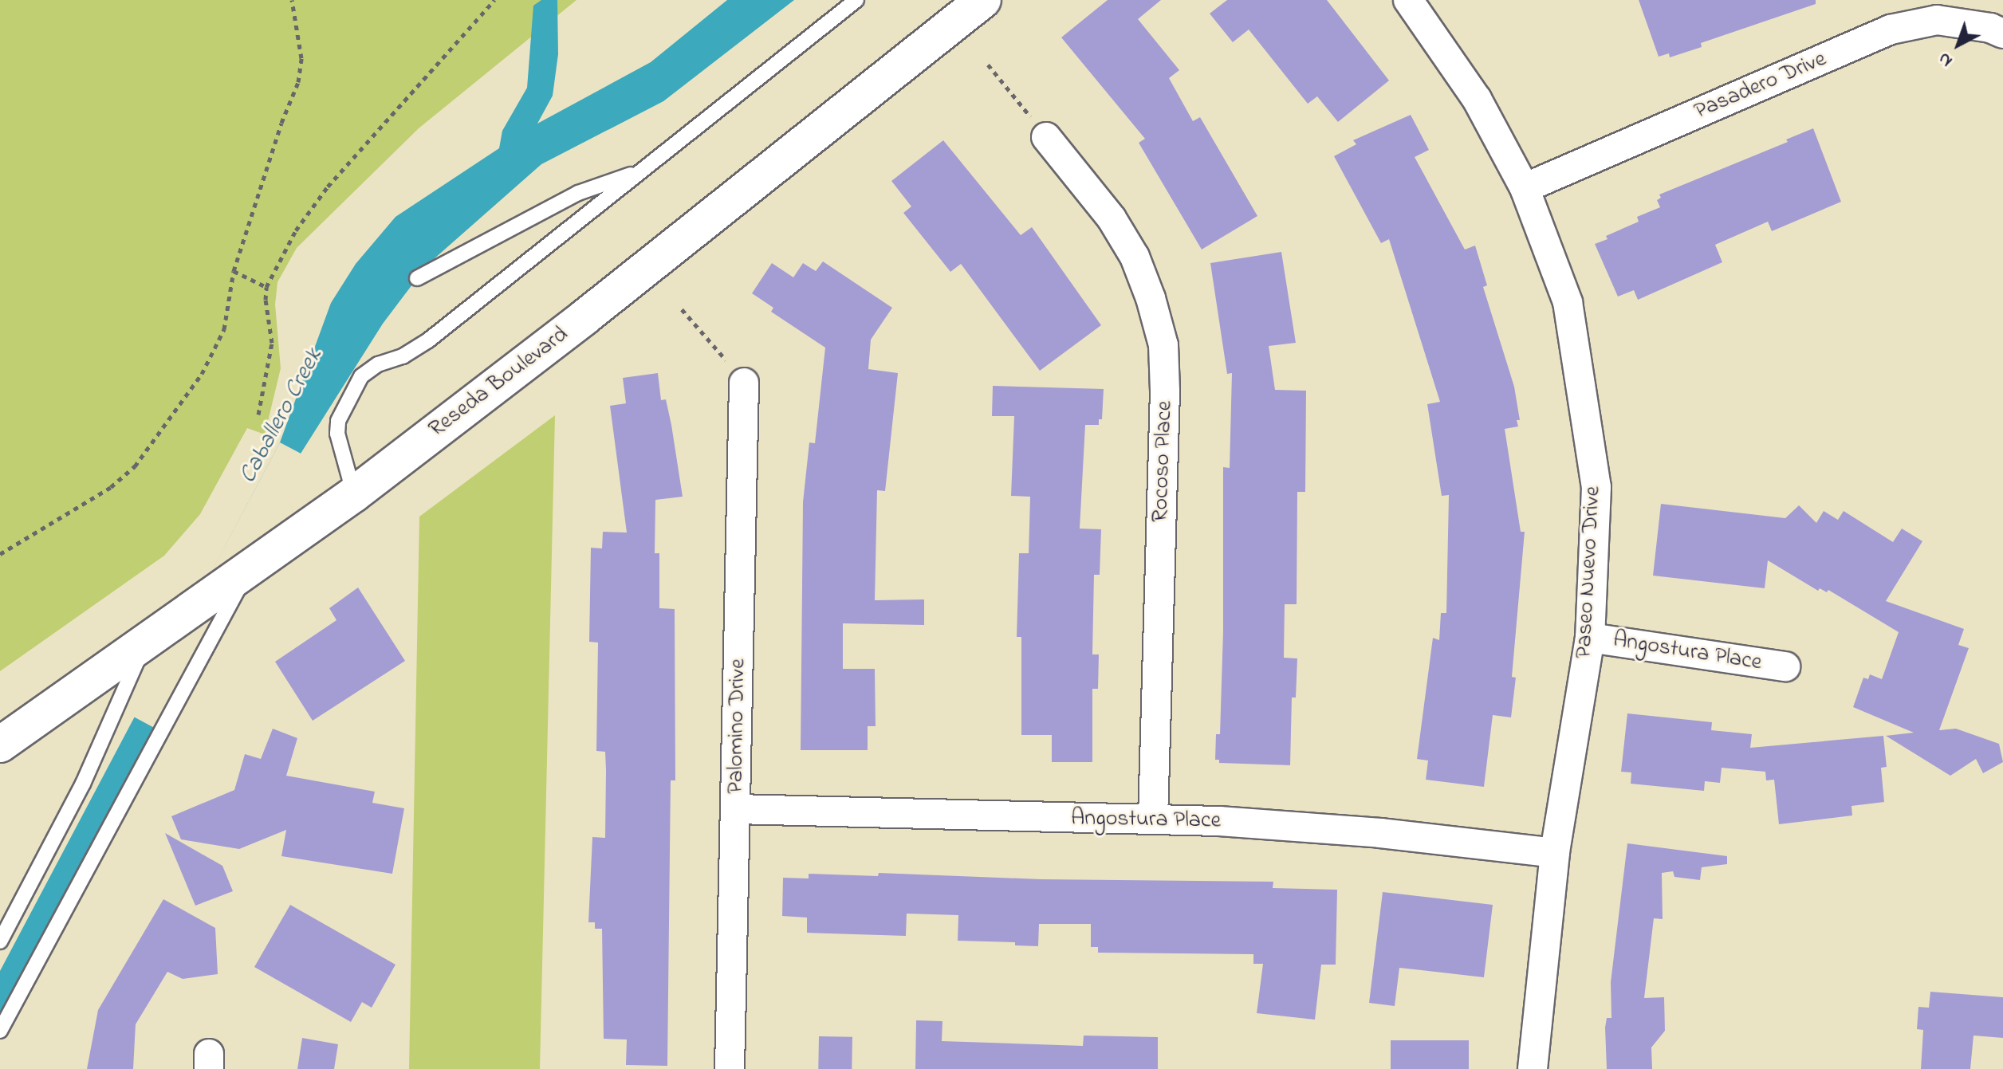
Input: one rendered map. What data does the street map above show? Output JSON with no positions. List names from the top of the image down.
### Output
{
  "streets": {
    "main road": ["Reseda Boulevard"],
    "street": [
      "Pasadero Drive",
      "Rocoso Place",
      "Paseo Nuevo Drive",
      "Angostura Place",
      "Palomino Drive"
    ]
  },
  "crossings": [
    ["Pasadero Drive", "Paseo Nuevo Drive"],
    ["Rocoso Place", "Angostura Place"],
    ["Paseo Nuevo Drive", "Angostura Place"],
    ["Angostura Place", "Palomino Drive"]
  ],
  "water": ["Caballero Creek"],
  "north": "bottom left"
}
